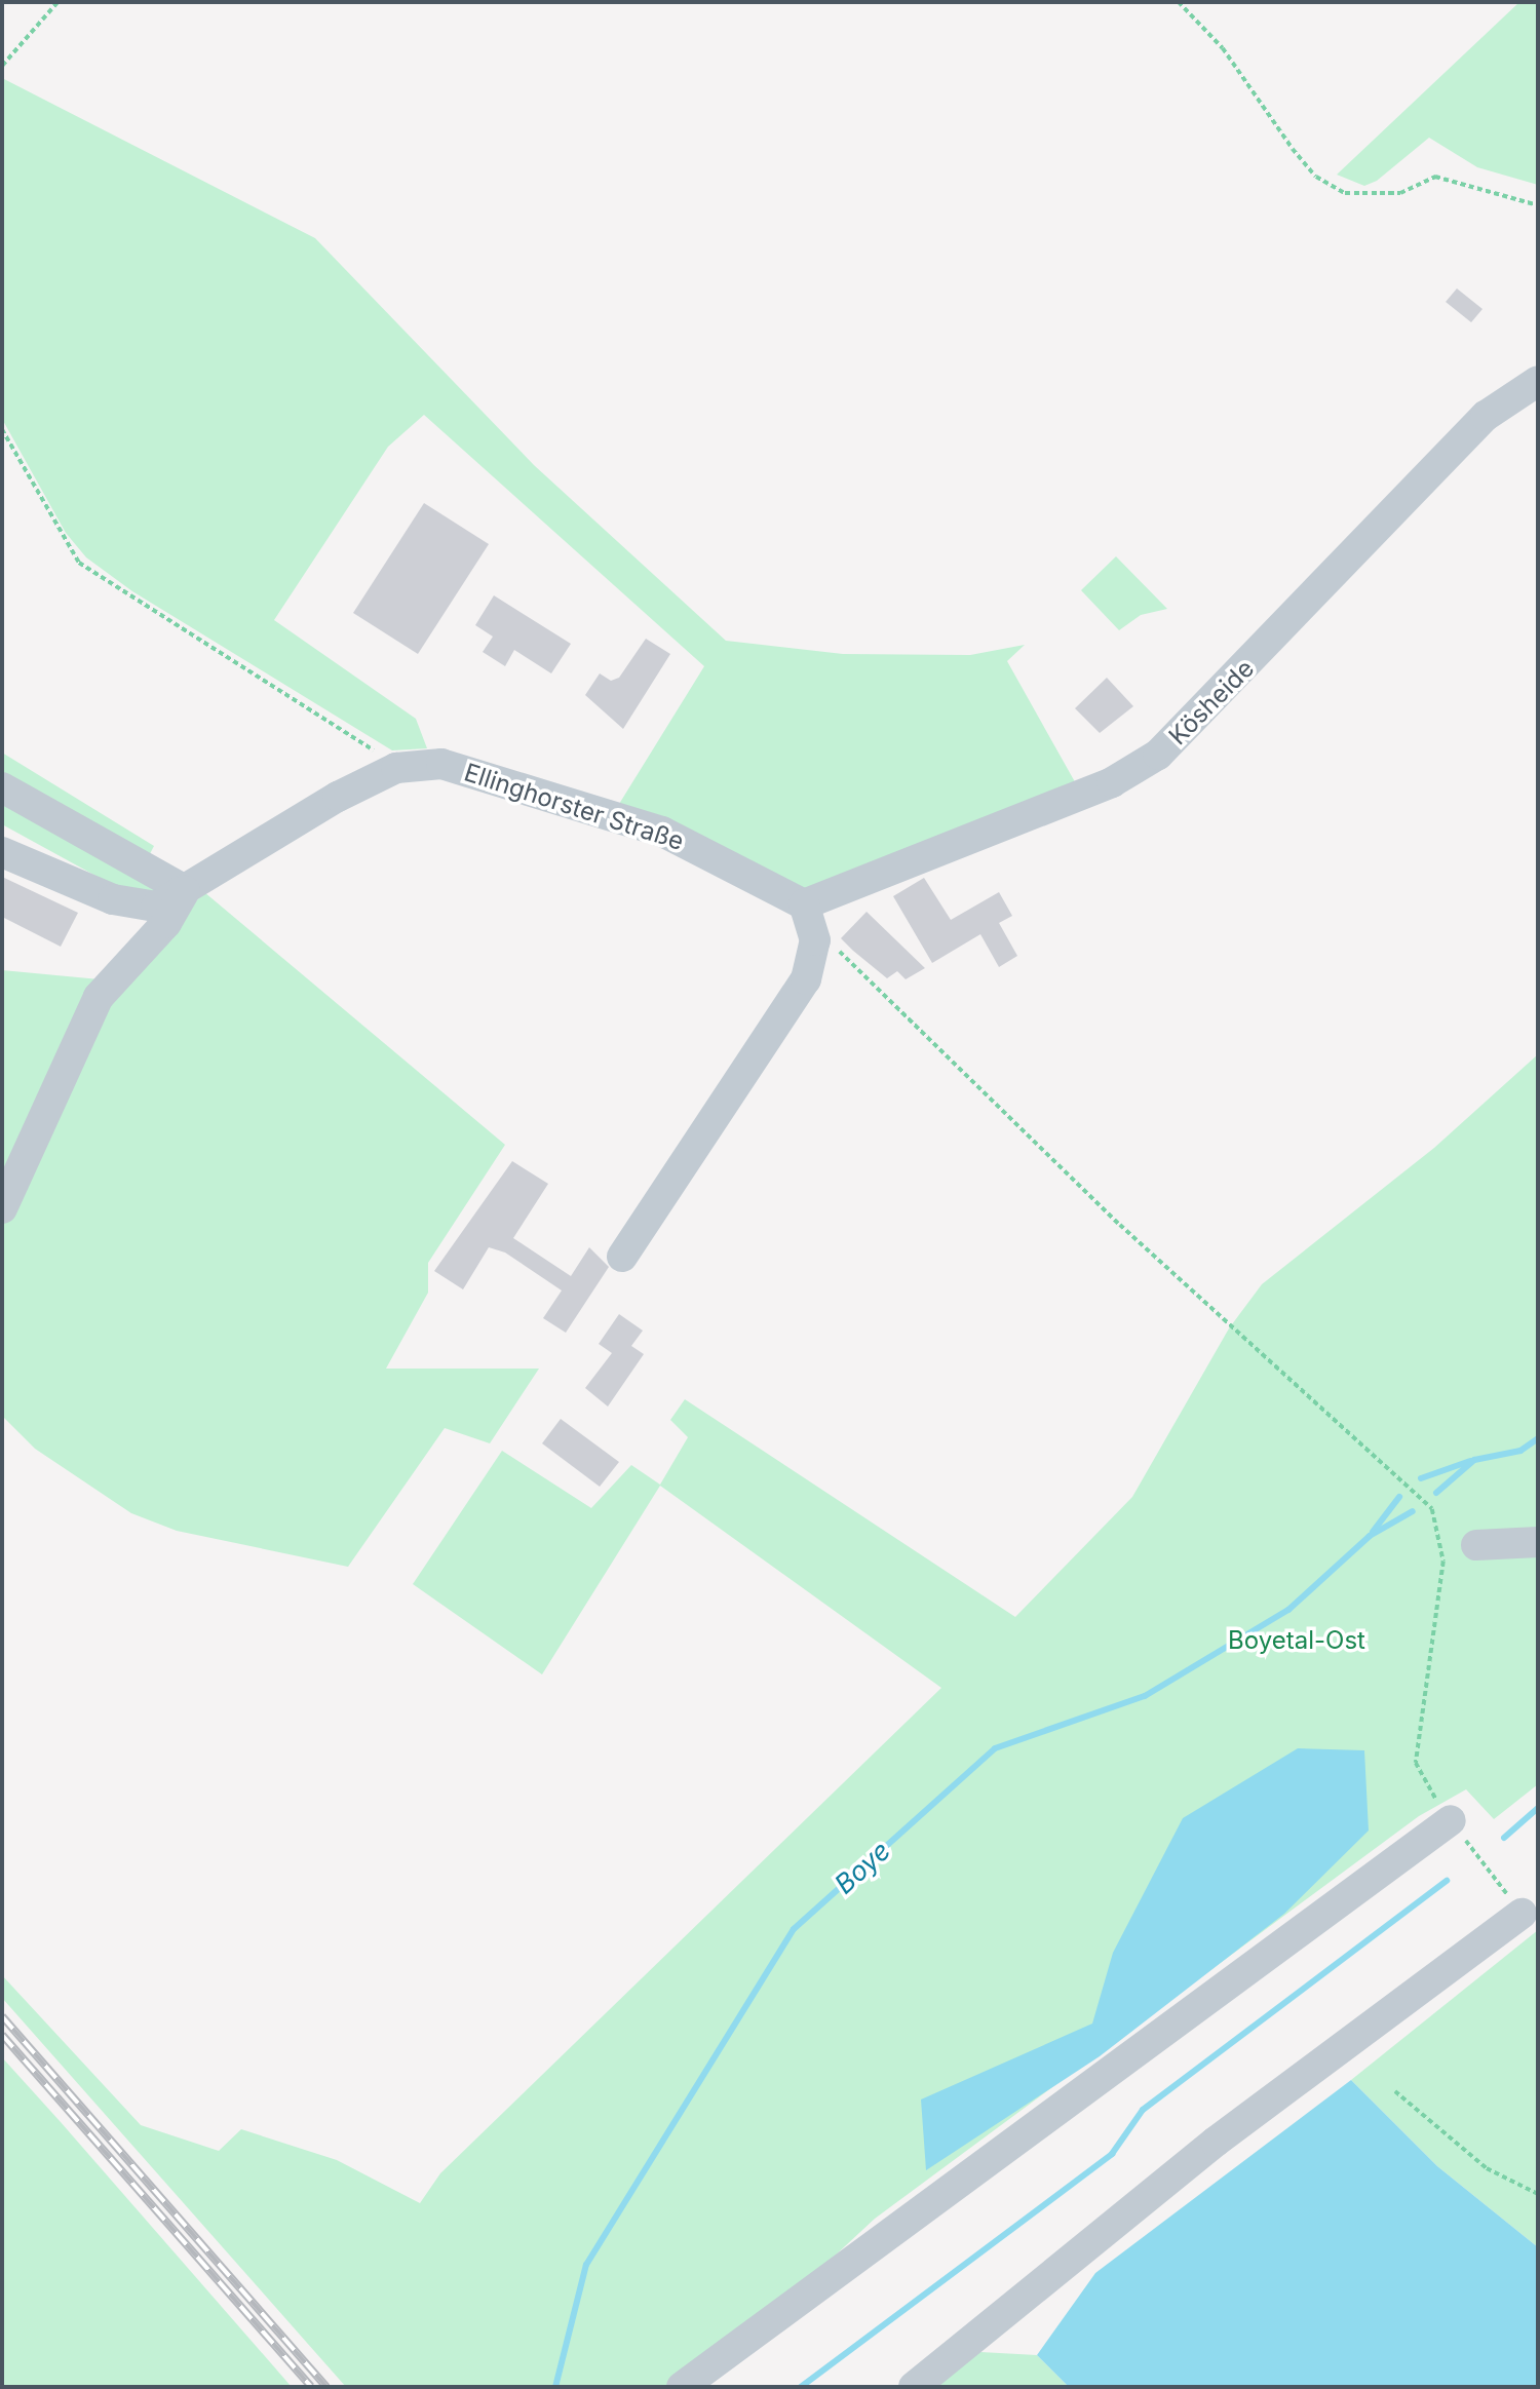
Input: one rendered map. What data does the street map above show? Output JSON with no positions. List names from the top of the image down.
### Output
{
  "streets": {
    "street": ["Kösheide", "Ellinghorster Straße"]
  },
  "crossings": [
    ["Kösheide", "Ellinghorster Straße"]
  ],
  "water": ["Boye"],
  "parks": ["Boyetal-Ost"]
}
